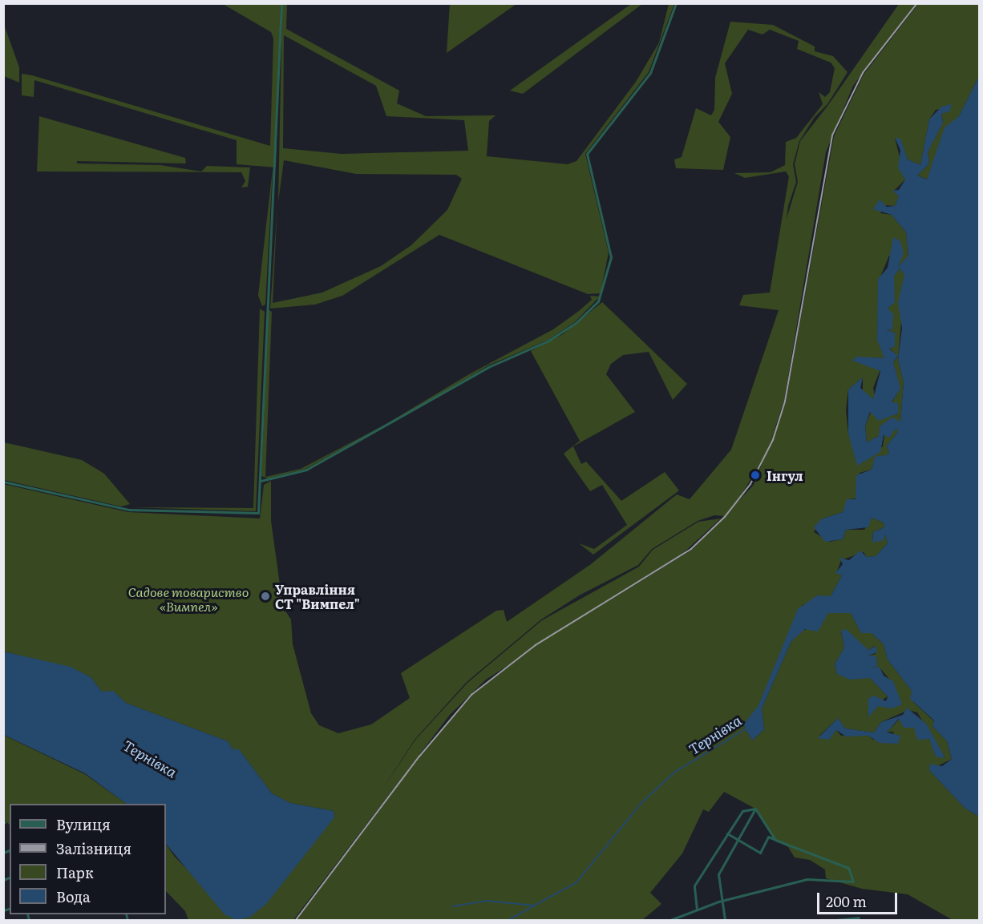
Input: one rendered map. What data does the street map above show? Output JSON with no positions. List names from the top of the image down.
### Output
{
  "water": ["Тернівка"],
  "parks": ["Садове товариство «Вимпел»"],
  "places": ["Інгул", "Управління СТ \"Вимпел\""],
  "legend": [
    "Вулиця",
    "Залізниця",
    "Парк",
    "Вода"
  ],
  "scale_bar": "200 m"
}
